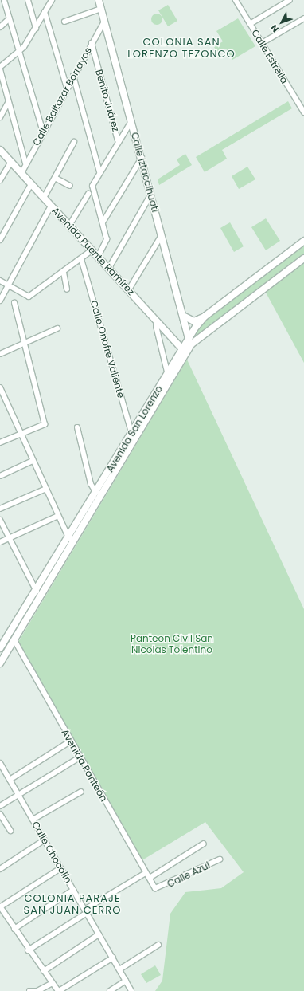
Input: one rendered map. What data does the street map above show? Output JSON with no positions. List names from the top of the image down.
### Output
{
  "streets": {
    "main road": ["Calle Iztaccihuatl", "Avenida Puente Ramírez", "Avenida San Lorenzo"],
    "street": [
      "Calle Estrella",
      "Calle Baltazar Borrayos",
      "Benito Juárez",
      "Calle Onofre Valiente",
      "Avenida Panteón",
      "Calle Chocolín",
      "Calle Azul"
    ]
  },
  "crossings": [
    ["Calle Baltazar Borrayos", "Benito Juárez"],
    ["Calle Baltazar Borrayos", "Calle Iztaccihuatl"],
    ["Calle Baltazar Borrayos", "Avenida Puente Ramírez"],
    ["Calle Iztaccihuatl", "Avenida San Lorenzo"],
    ["Avenida Puente Ramírez", "Avenida San Lorenzo"],
    ["Calle Onofre Valiente", "Avenida San Lorenzo"],
    ["Avenida San Lorenzo", "Avenida Panteón"],
    ["Avenida Panteón", "Calle Azul"]
  ],
  "districts": ["COLONIA SAN LORENZO TEZONCO", "COLONIA PARAJE SAN JUAN CERRO"],
  "parks": ["Panteon Civil San Nicolas Tolentino"],
  "north": "bottom left"
}
